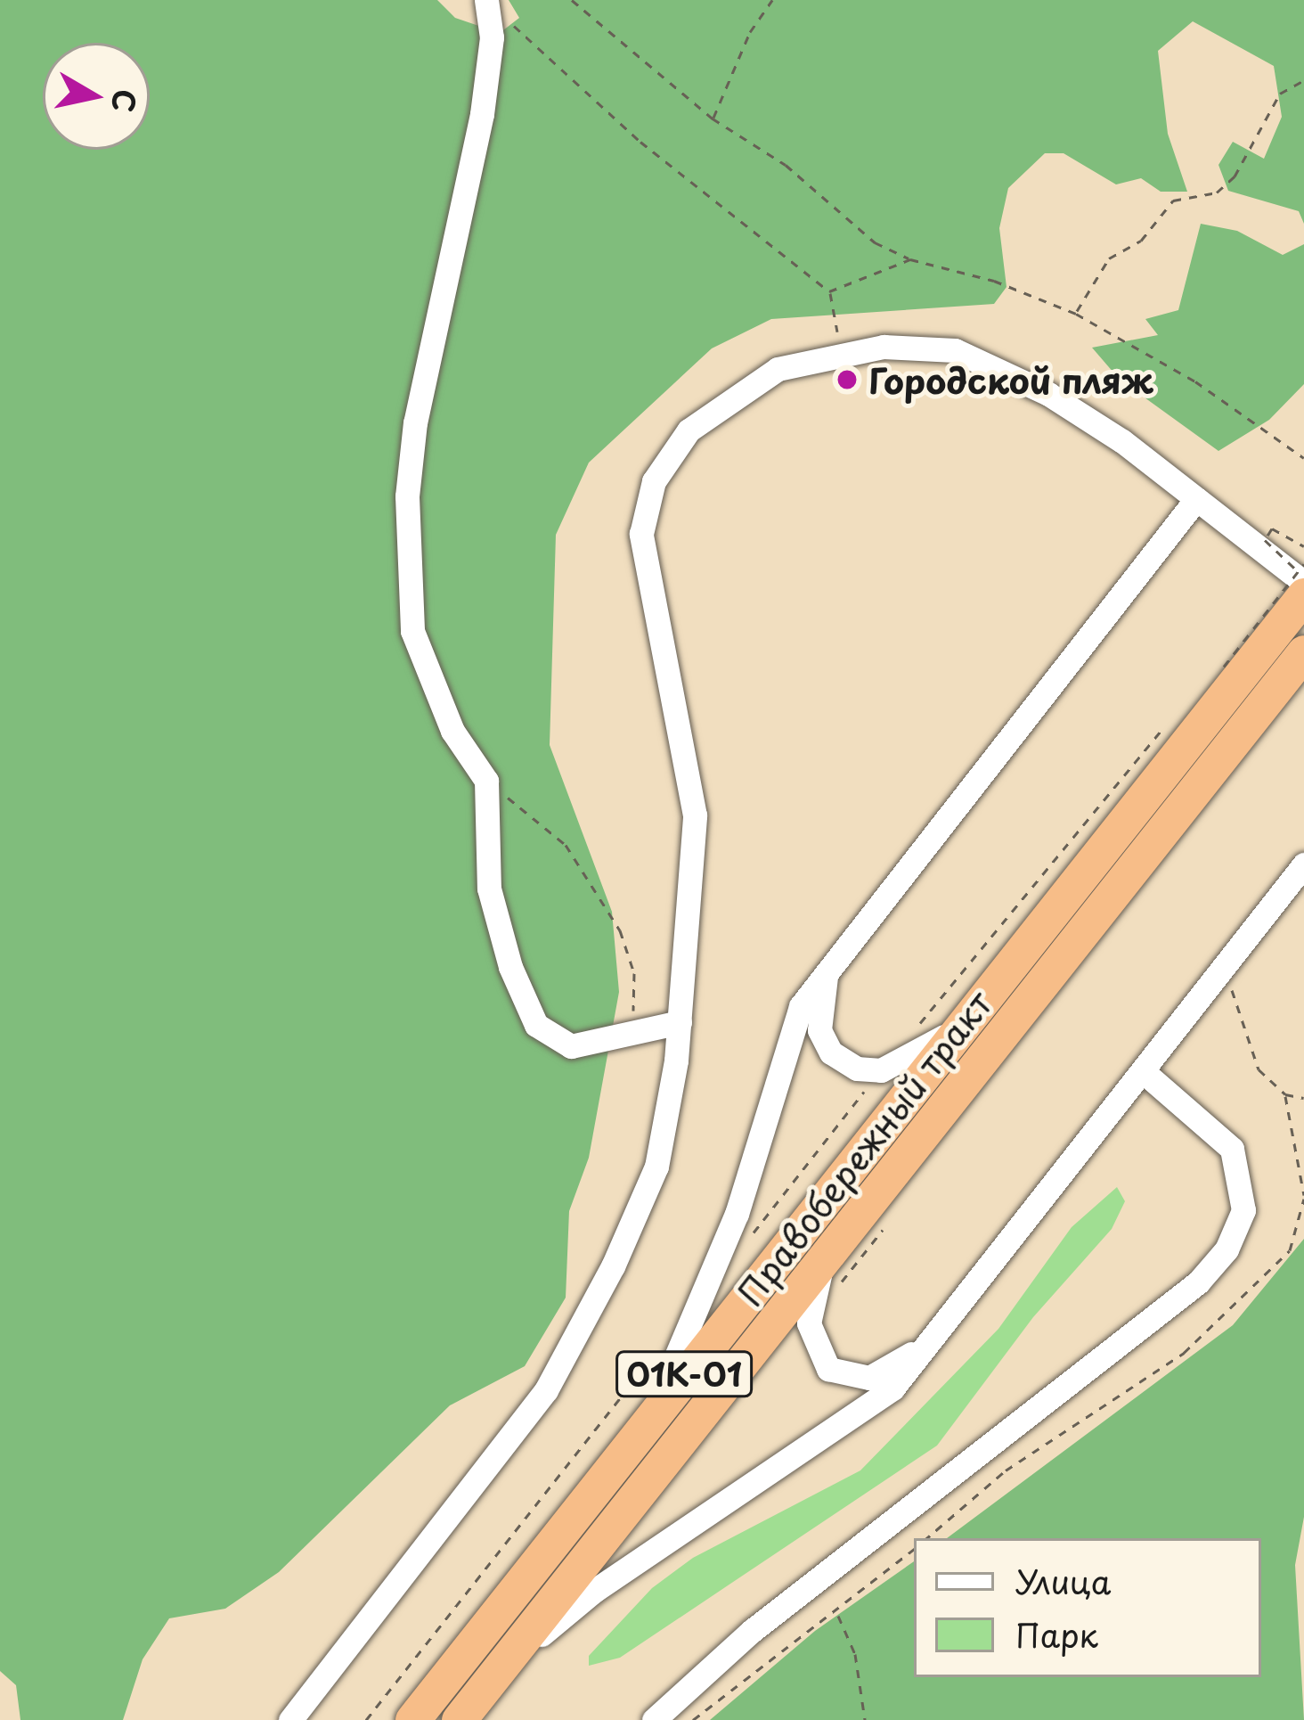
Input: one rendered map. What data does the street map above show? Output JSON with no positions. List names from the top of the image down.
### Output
{
  "streets": {
    "highway": ["Правобережный тракт", "01К-01"]
  },
  "crossings": [
    ["Правобережный тракт", "01К-01"]
  ],
  "places": ["Городской пляж"],
  "legend": ["Улица", "Парк"],
  "north": "right"
}
